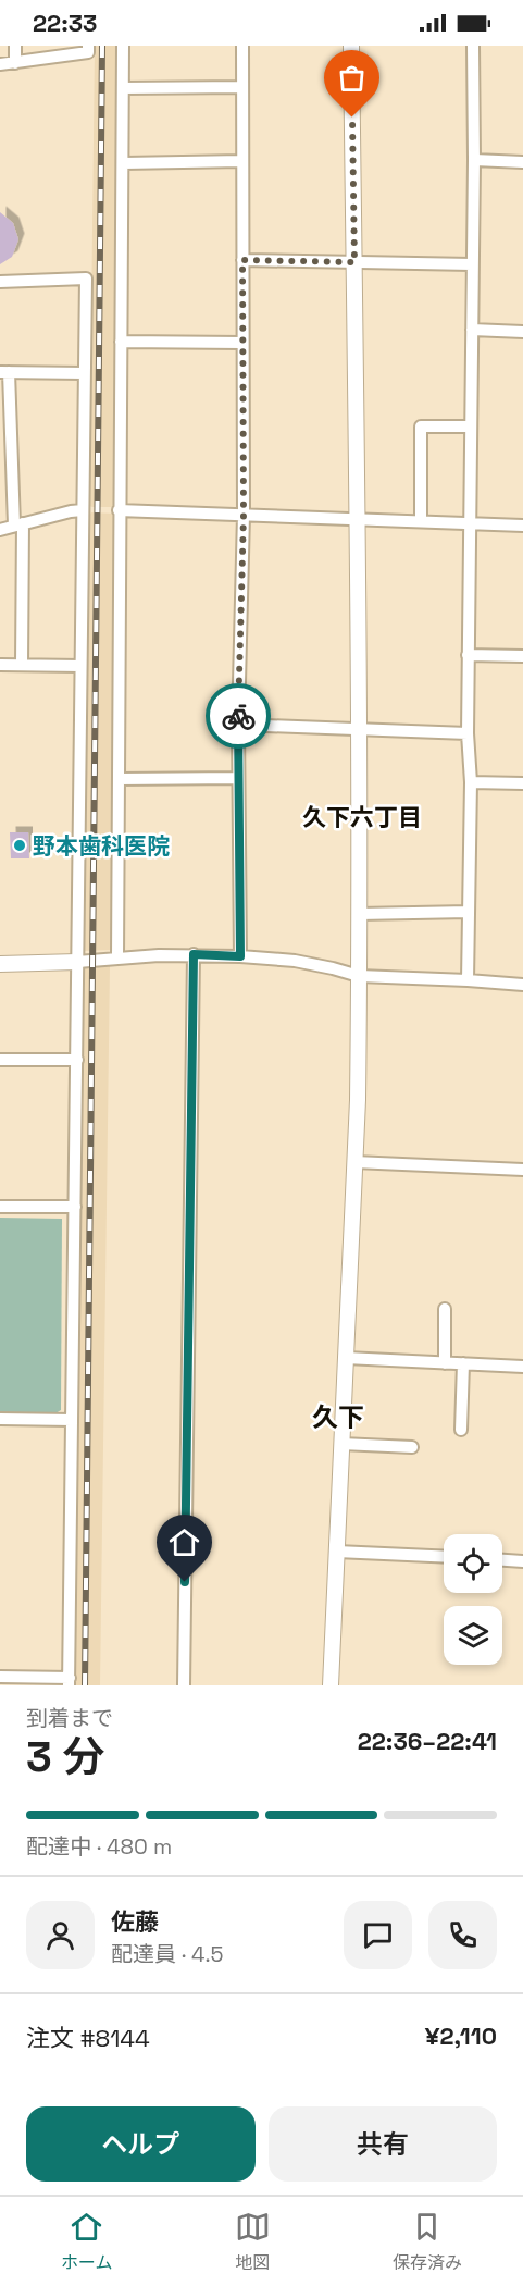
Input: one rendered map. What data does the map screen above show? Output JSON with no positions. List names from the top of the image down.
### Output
{
  "districts": ["久下六丁目", "久下"],
  "places": ["野本歯科医院"],
  "page": {
    "status": "22:33",
    "heading": ["3 分", "到着まで", "22:36–22:41"],
    "panel": [
      "佐藤",
      "配達員 · 4.5",
      "注文 #8144",
      "¥2,110"
    ],
    "bar": "配達中 · 480 m",
    "buttons": ["ヘルプ", "共有"],
    "tabs": ["ホーム", "地図", "保存済み"]
  }
}
